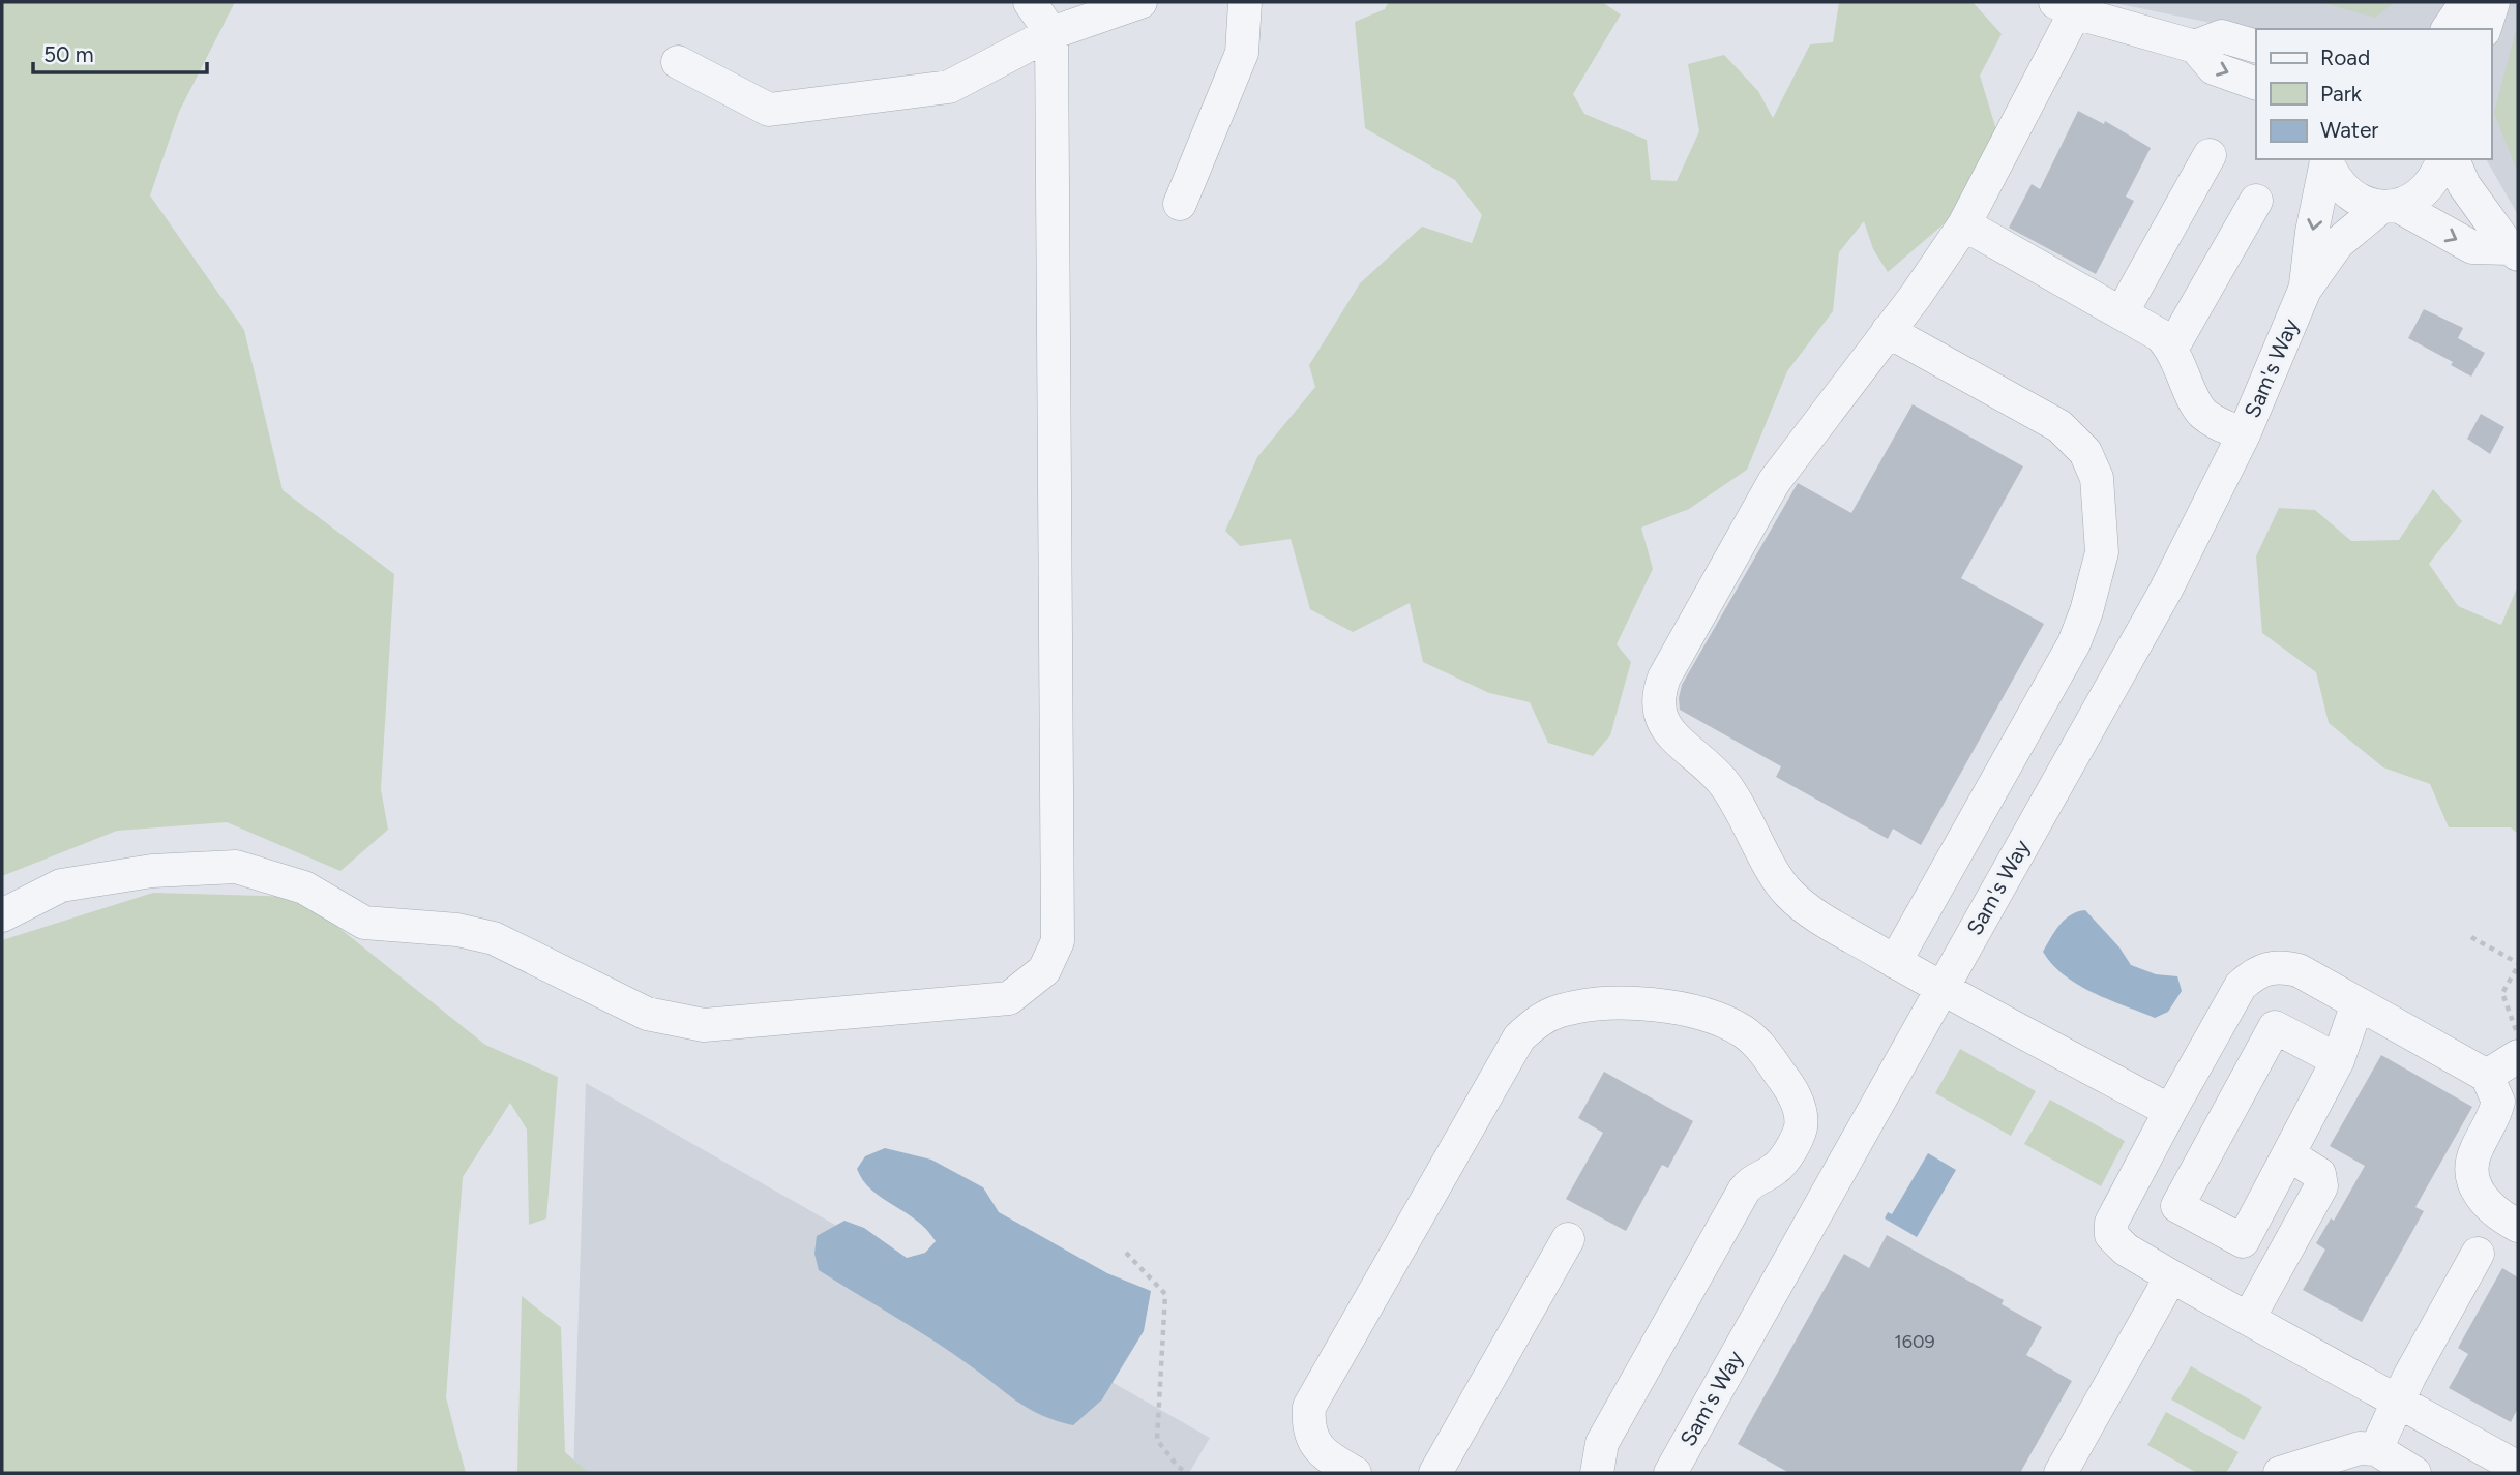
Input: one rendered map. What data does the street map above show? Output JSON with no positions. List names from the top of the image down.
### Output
{
  "streets": {
    "street": ["Sam's Way"]
  },
  "house_numbers": ["1609"],
  "legend": ["Road", "Park", "Water"],
  "scale_bar": "50 m"
}
